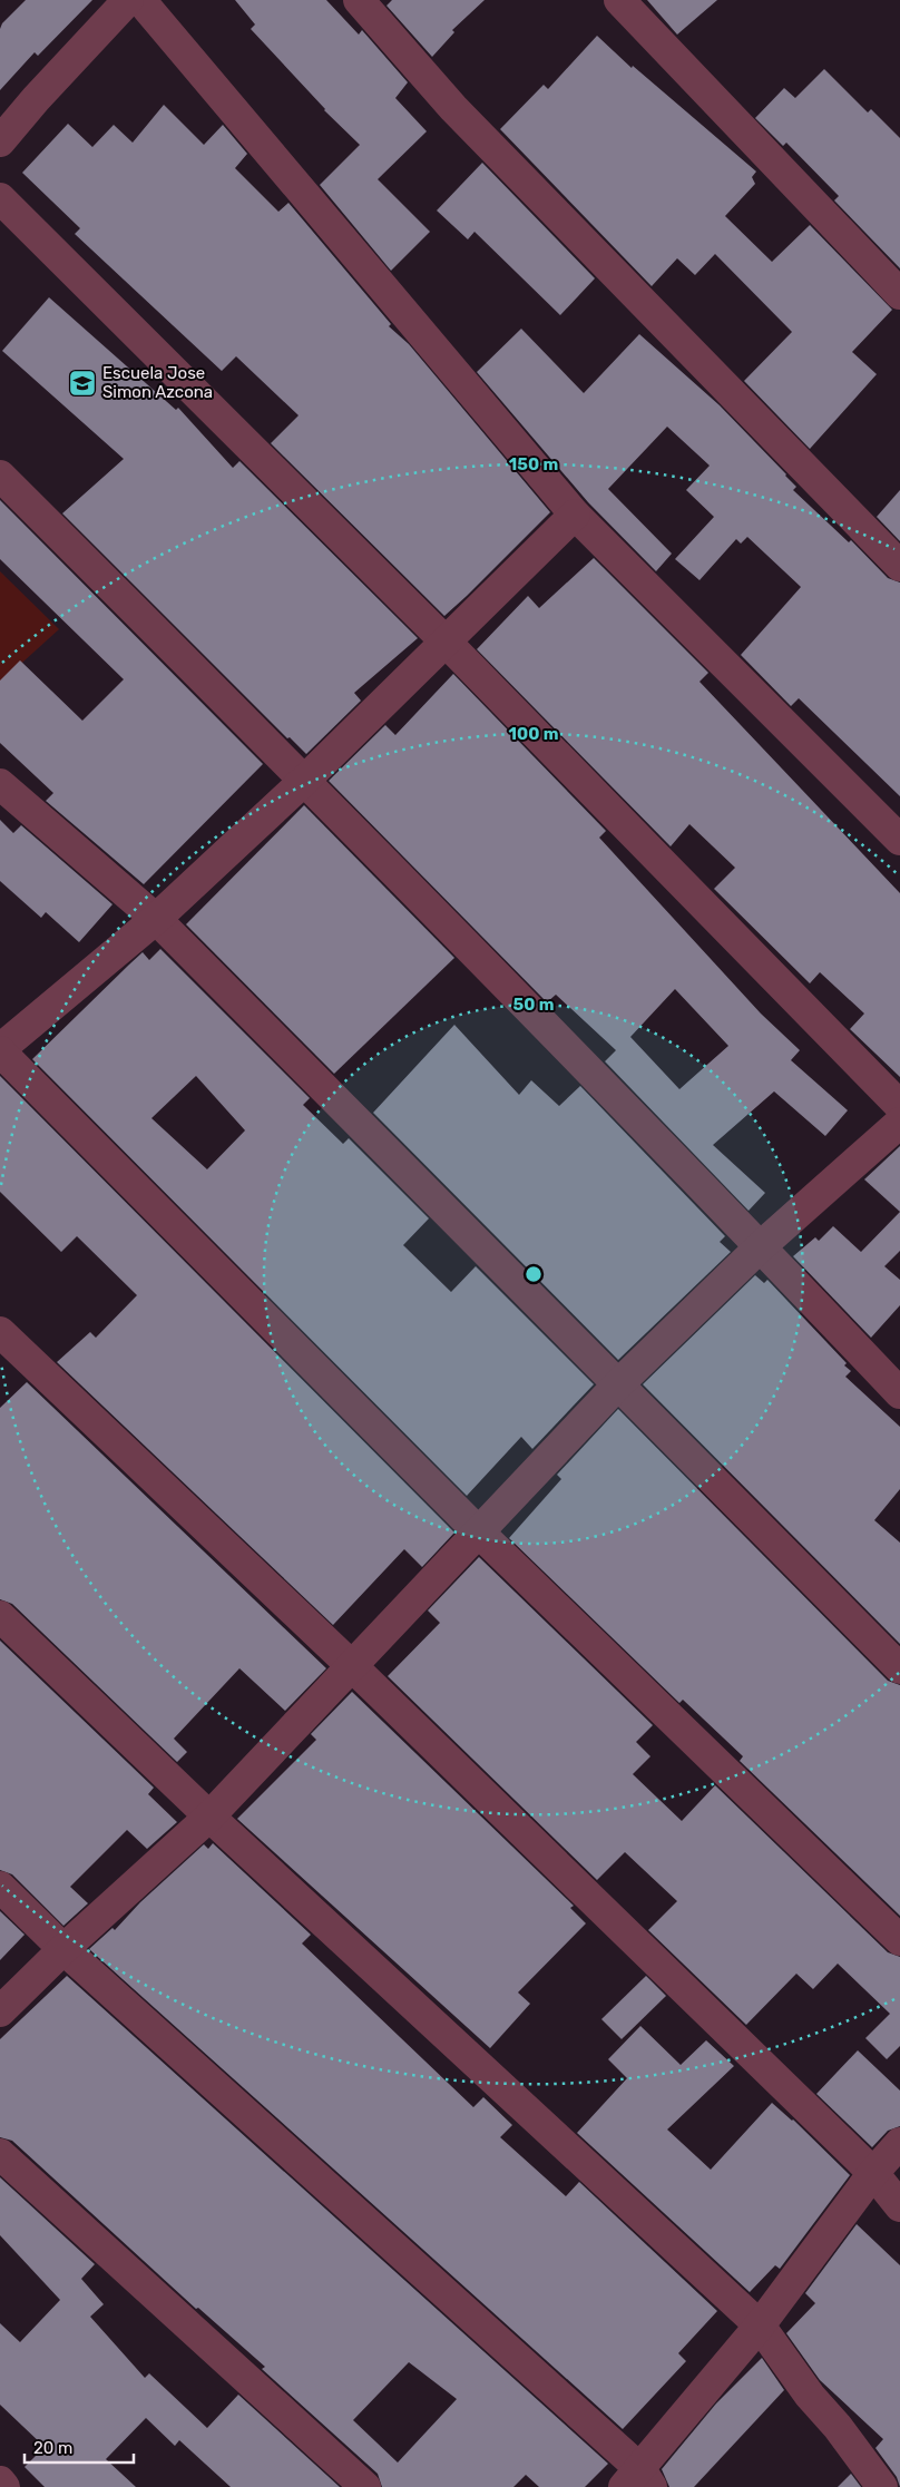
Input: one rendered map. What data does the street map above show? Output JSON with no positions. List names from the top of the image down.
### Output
{
  "places": {
    "school or university": ["Escuela Jose Simon Azcona"]
  },
  "scale_bar": "20 m",
  "rings": ["150 m", "100 m", "50 m"]
}
